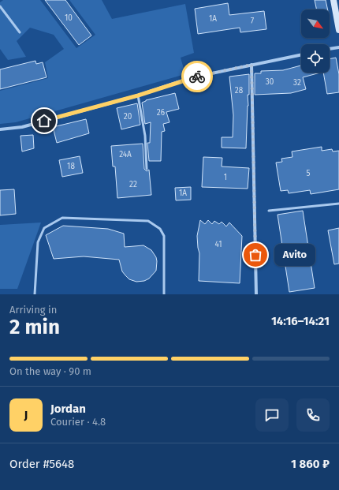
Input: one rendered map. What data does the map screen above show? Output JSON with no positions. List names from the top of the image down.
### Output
{
  "places": ["Avito"],
  "house_numbers": [
    "10",
    "1А",
    "7",
    "30",
    "32",
    "28",
    "26",
    "20",
    "24А",
    "18",
    "5",
    "1",
    "22",
    "1А",
    "41"
  ],
  "north": "bottom right",
  "page": {
    "bubble": "Avito",
    "heading": ["2 min", "Arriving in", "14:16–14:21"],
    "panel": [
      "Jordan",
      "Courier · 4.8",
      "Order #5648",
      "1 860 ₽"
    ],
    "bar": "On the way · 90 m",
    "round": "J"
  }
}
